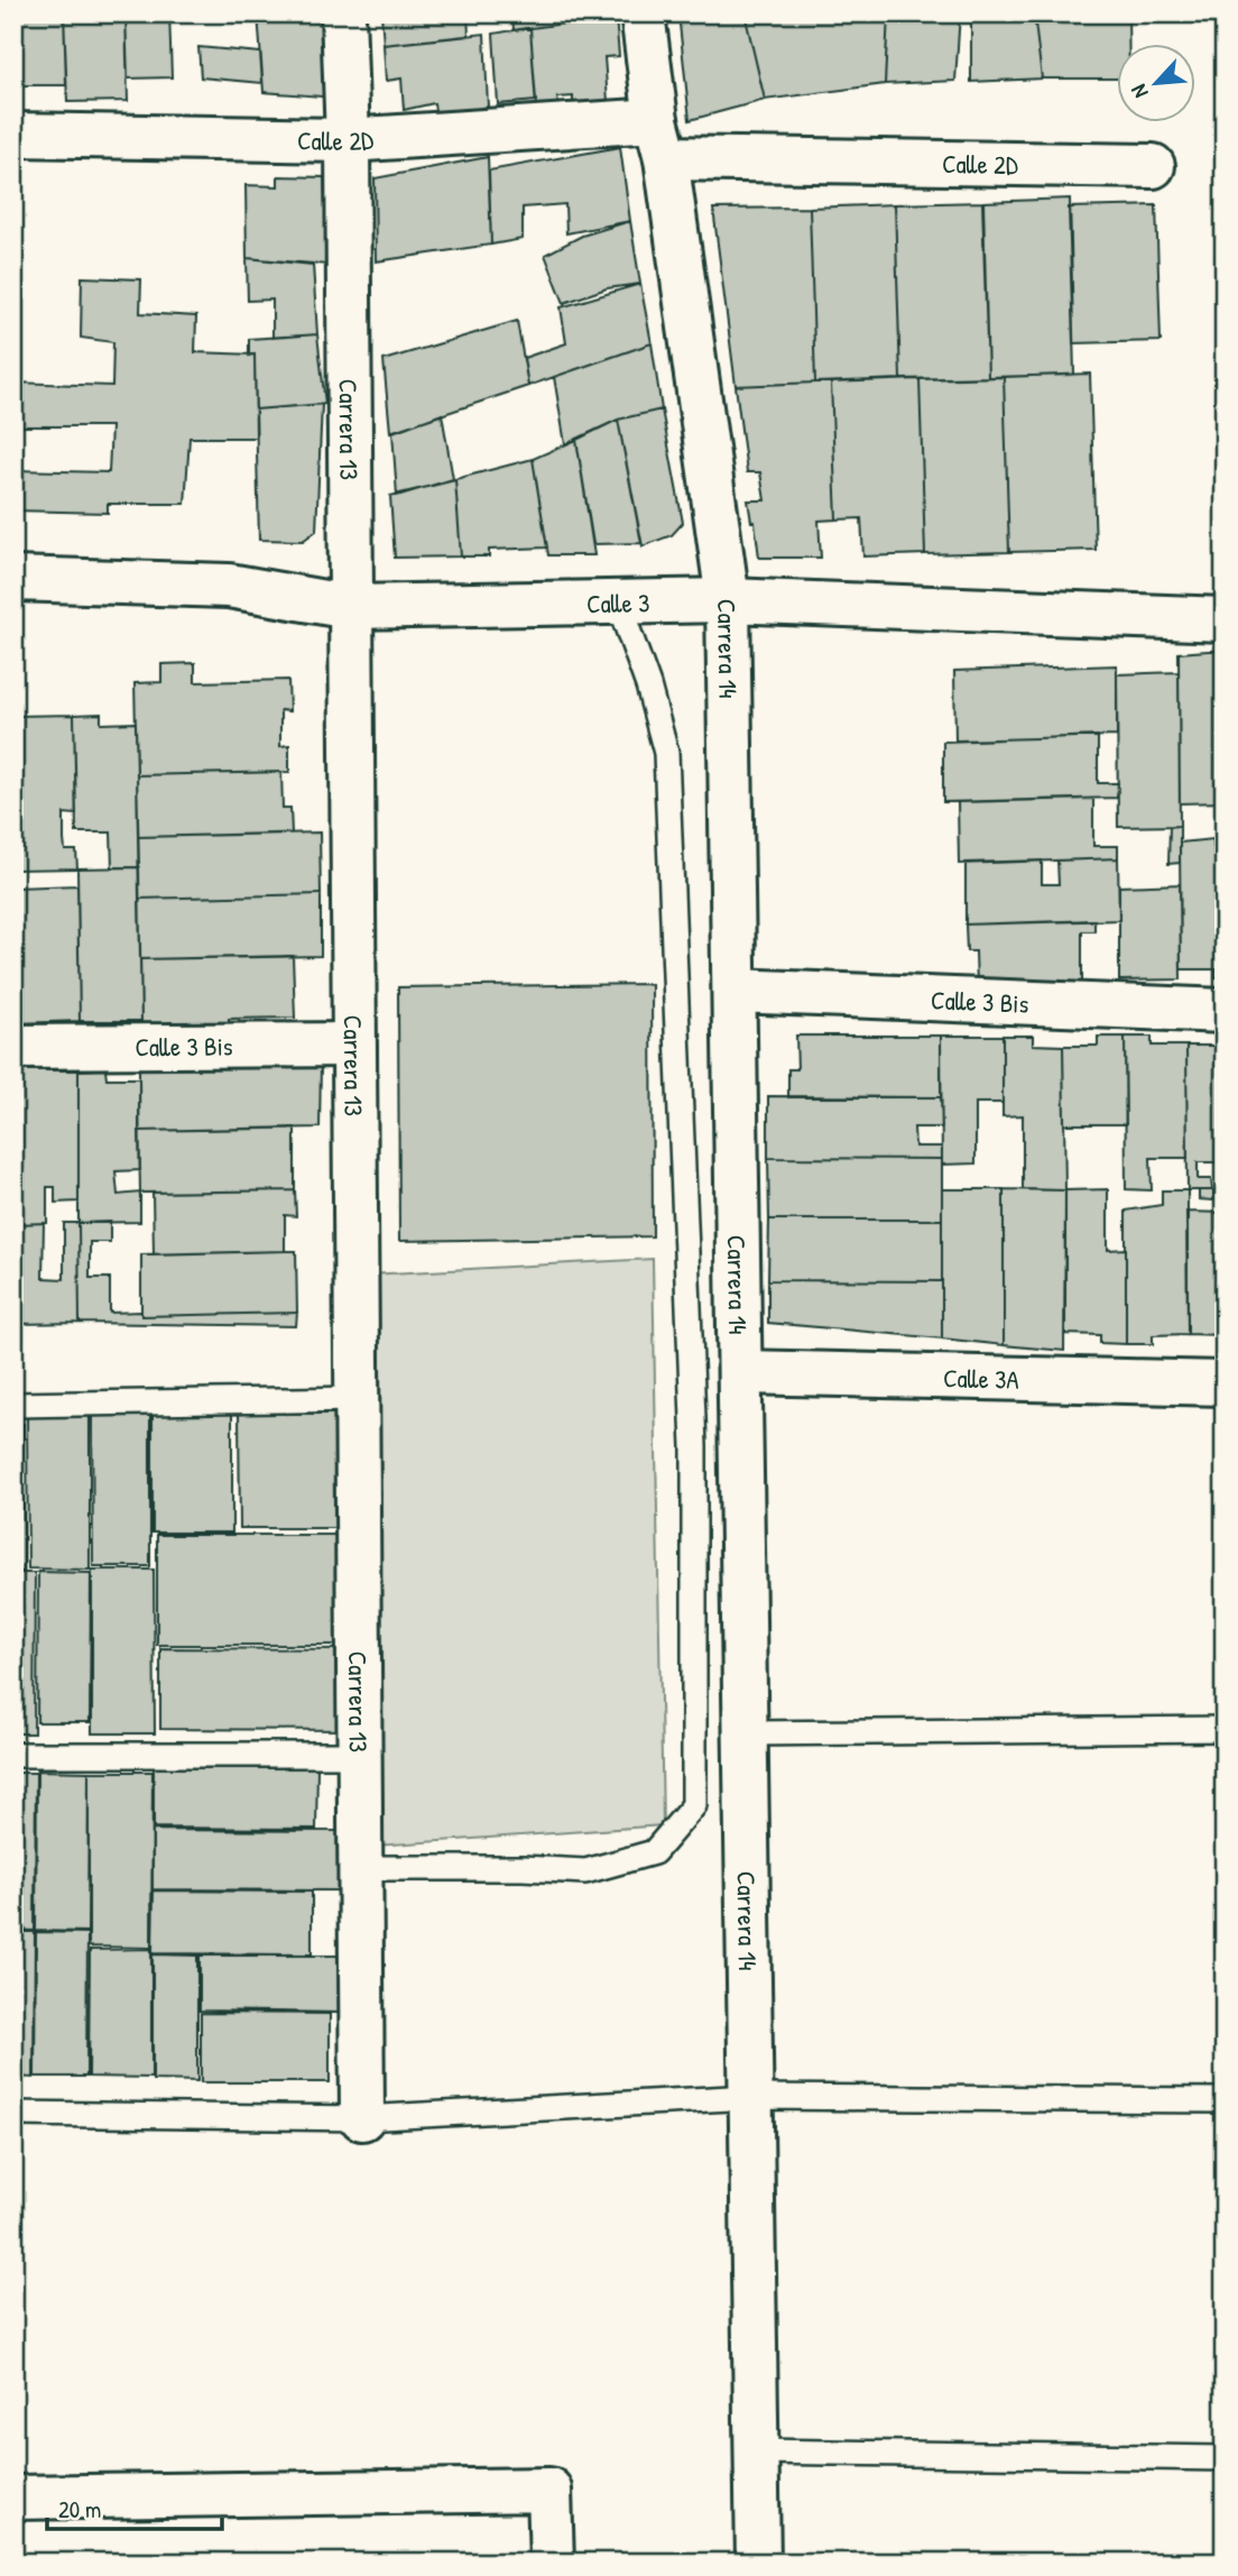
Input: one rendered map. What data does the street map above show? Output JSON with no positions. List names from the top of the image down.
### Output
{
  "streets": {
    "street": [
      "Calle 2D",
      "Carrera 13",
      "Calle 3",
      "Carrera 14",
      "Calle 3 Bis",
      "Calle 3A"
    ]
  },
  "crossings": [
    ["Calle 2D", "Carrera 13"],
    ["Calle 2D", "Carrera 14"],
    ["Carrera 13", "Calle 3"],
    ["Carrera 13", "Calle 3 Bis"],
    ["Calle 3", "Carrera 14"],
    ["Carrera 14", "Calle 3 Bis"],
    ["Carrera 14", "Calle 3A"]
  ],
  "scale_bar": "20 m",
  "north": "bottom left"
}
